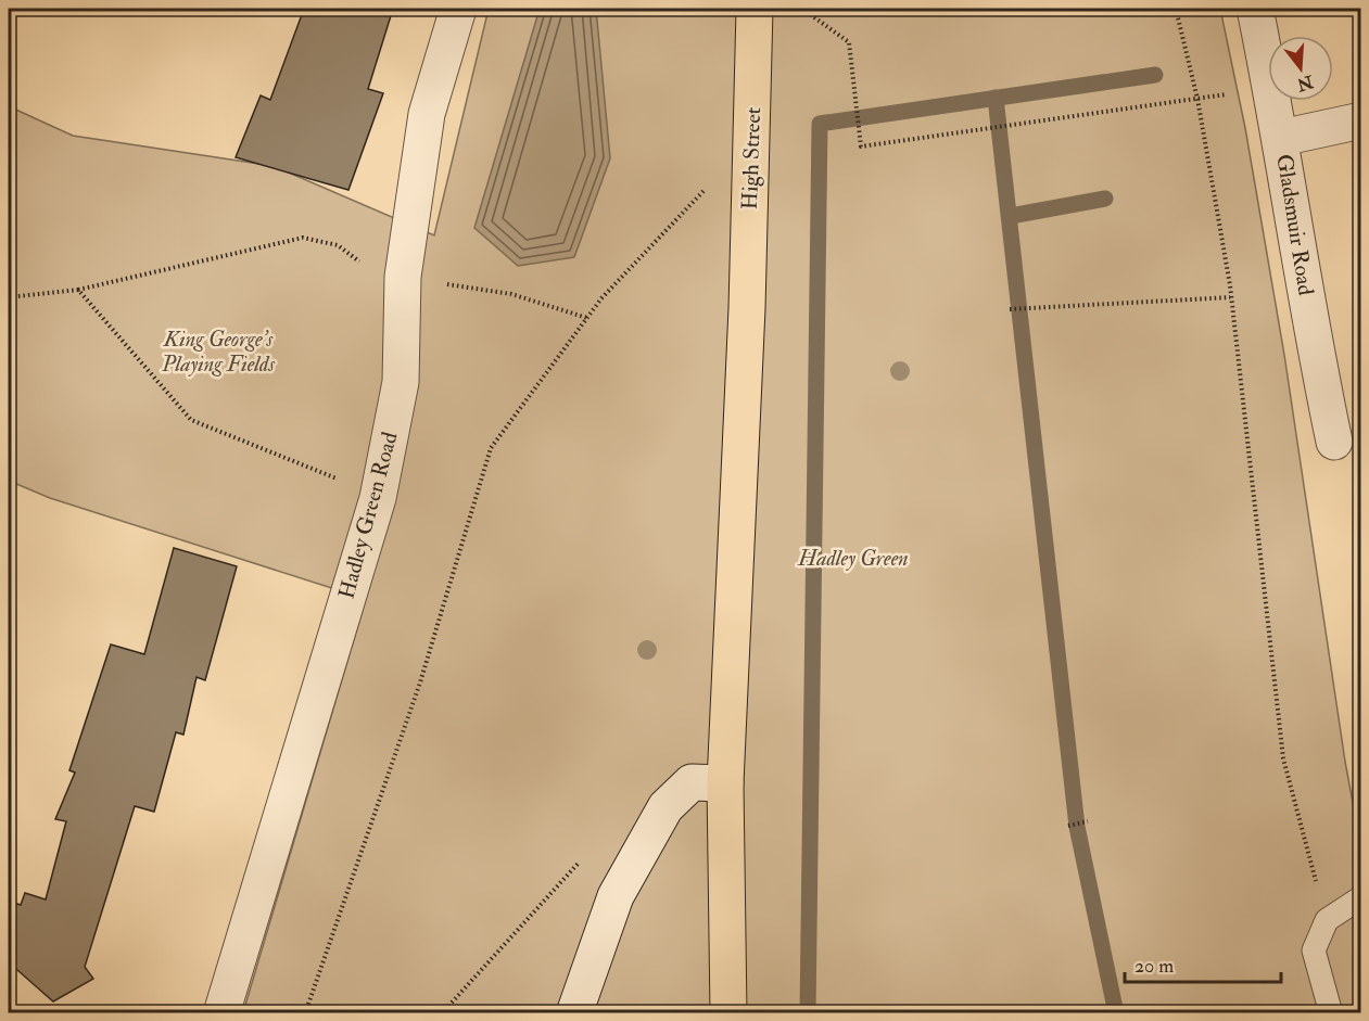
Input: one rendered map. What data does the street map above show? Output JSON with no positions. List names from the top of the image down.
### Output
{
  "streets": {
    "main road": ["High Street"],
    "street": ["Gladsmuir Road", "Hadley Green Road"]
  },
  "parks": ["King George's Playing Fields", "Hadley Green"],
  "scale_bar": "20 m",
  "north": "bottom"
}
